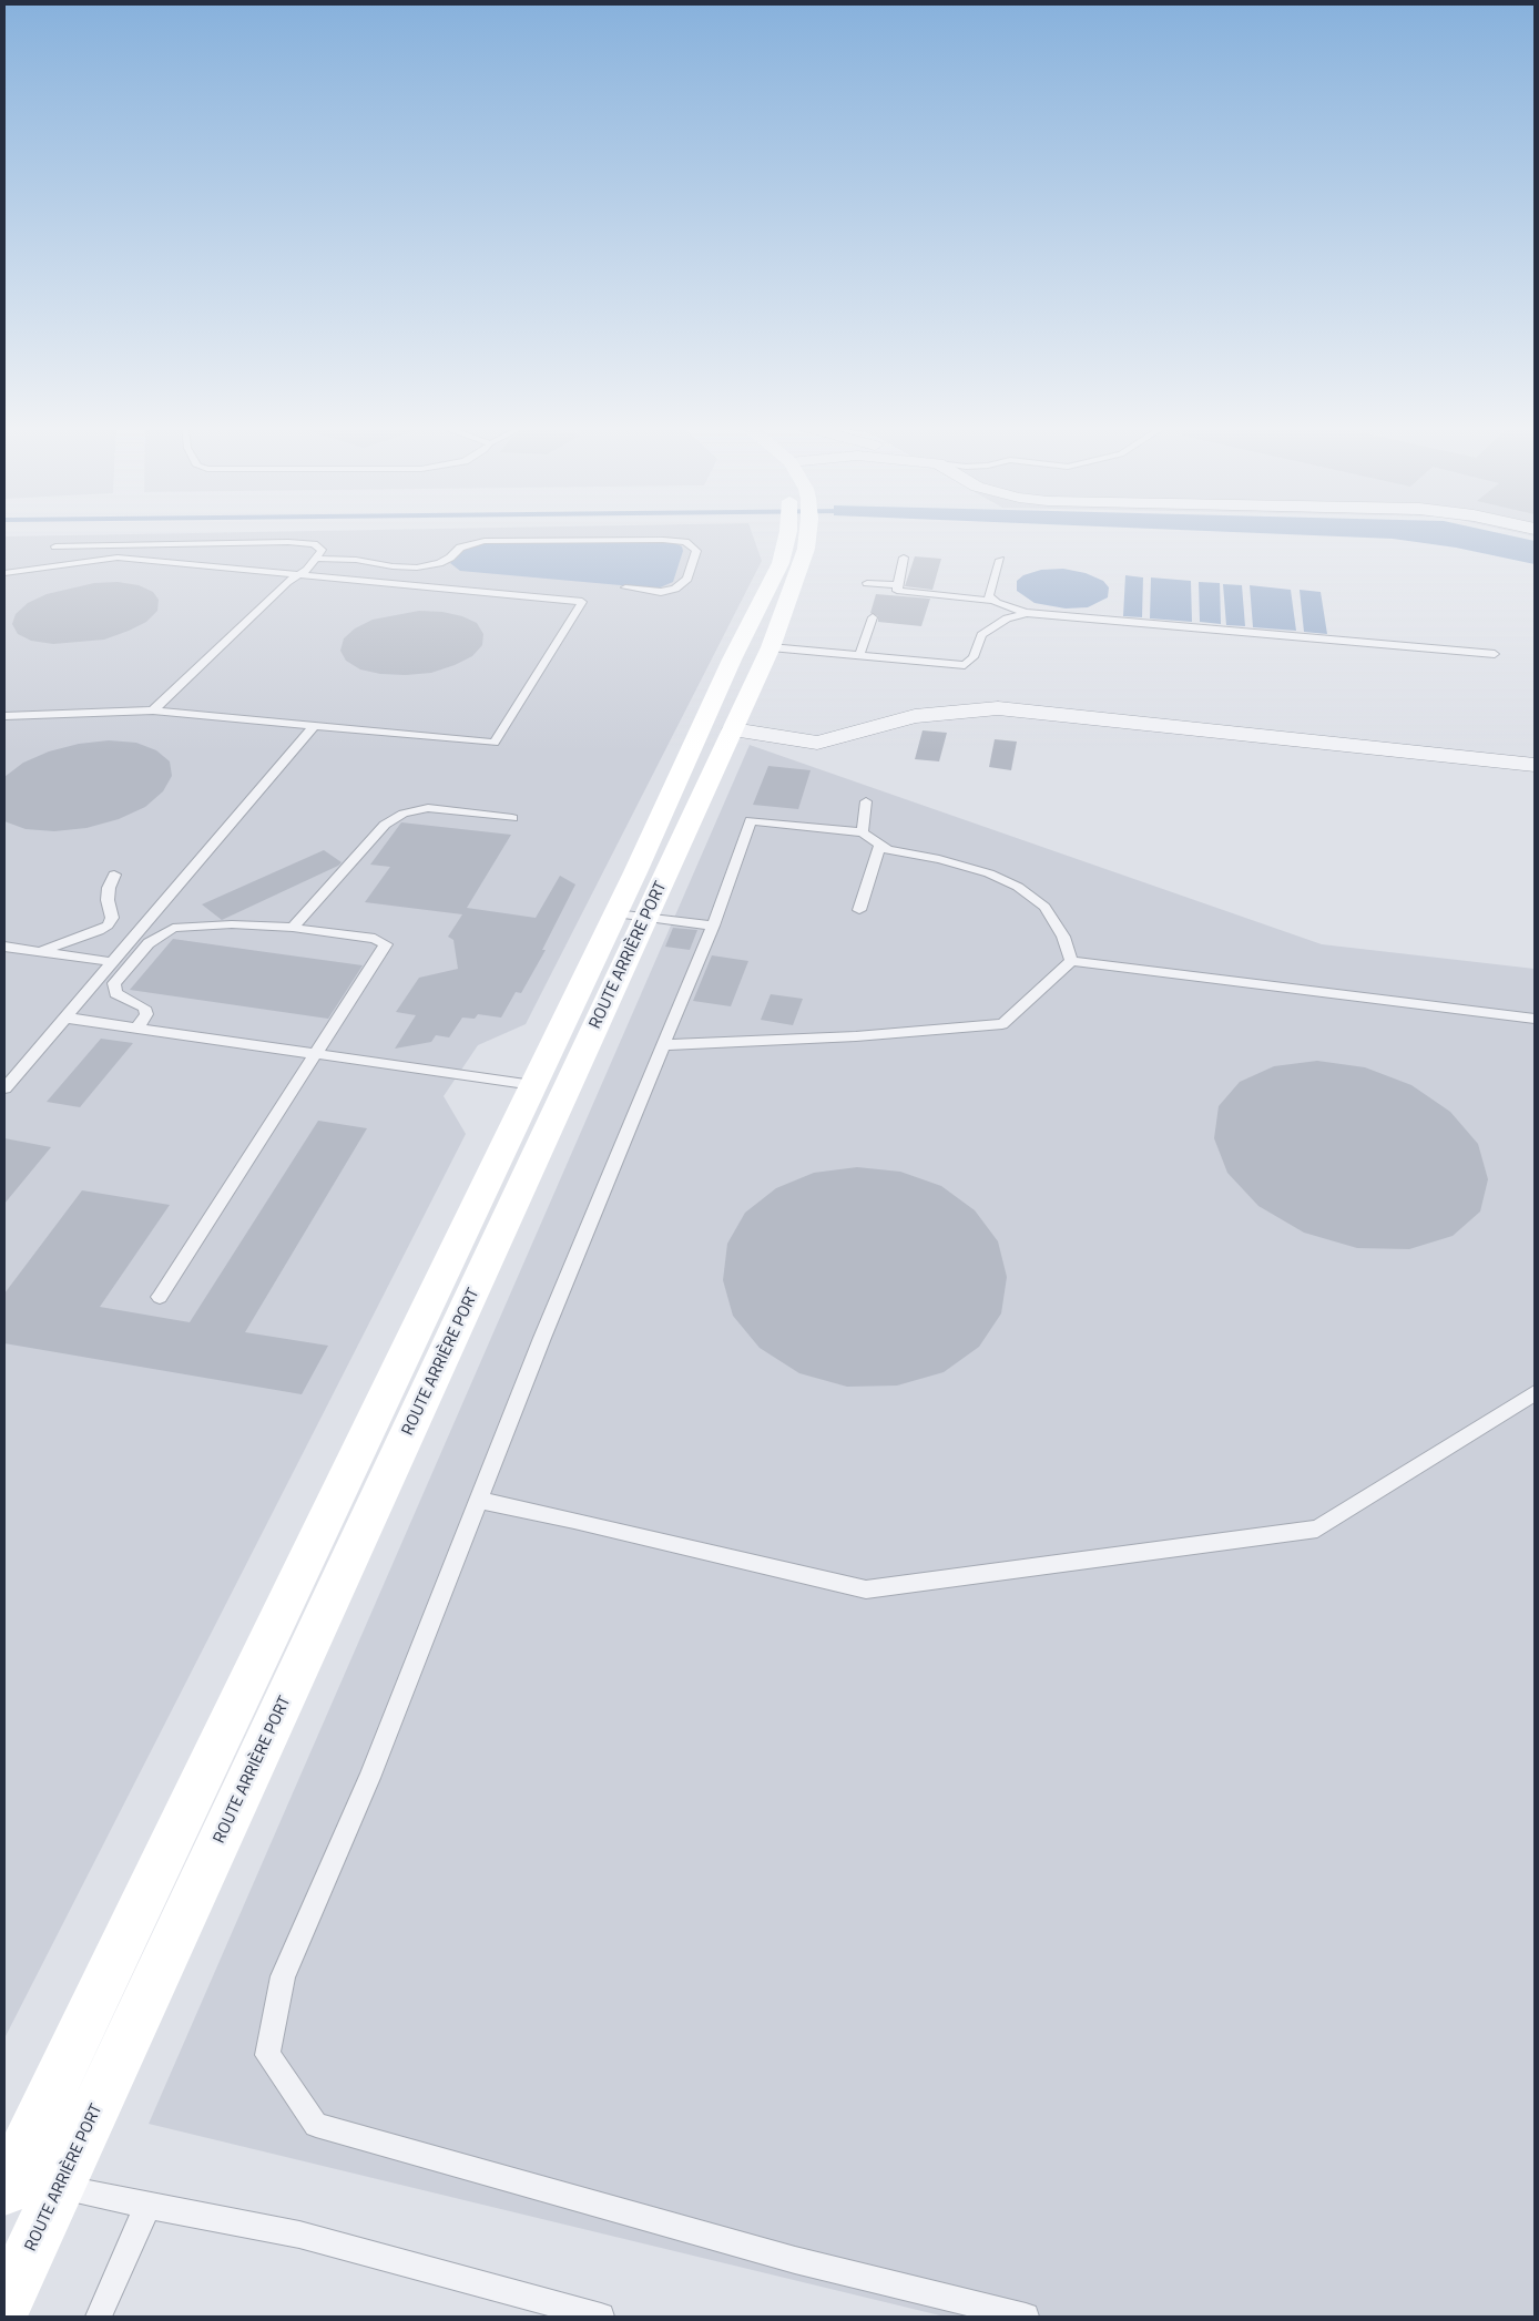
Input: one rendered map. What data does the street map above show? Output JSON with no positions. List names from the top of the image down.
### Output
{
  "streets": {
    "street": ["ROUTE ARRIÈRE PORT"]
  }
}
